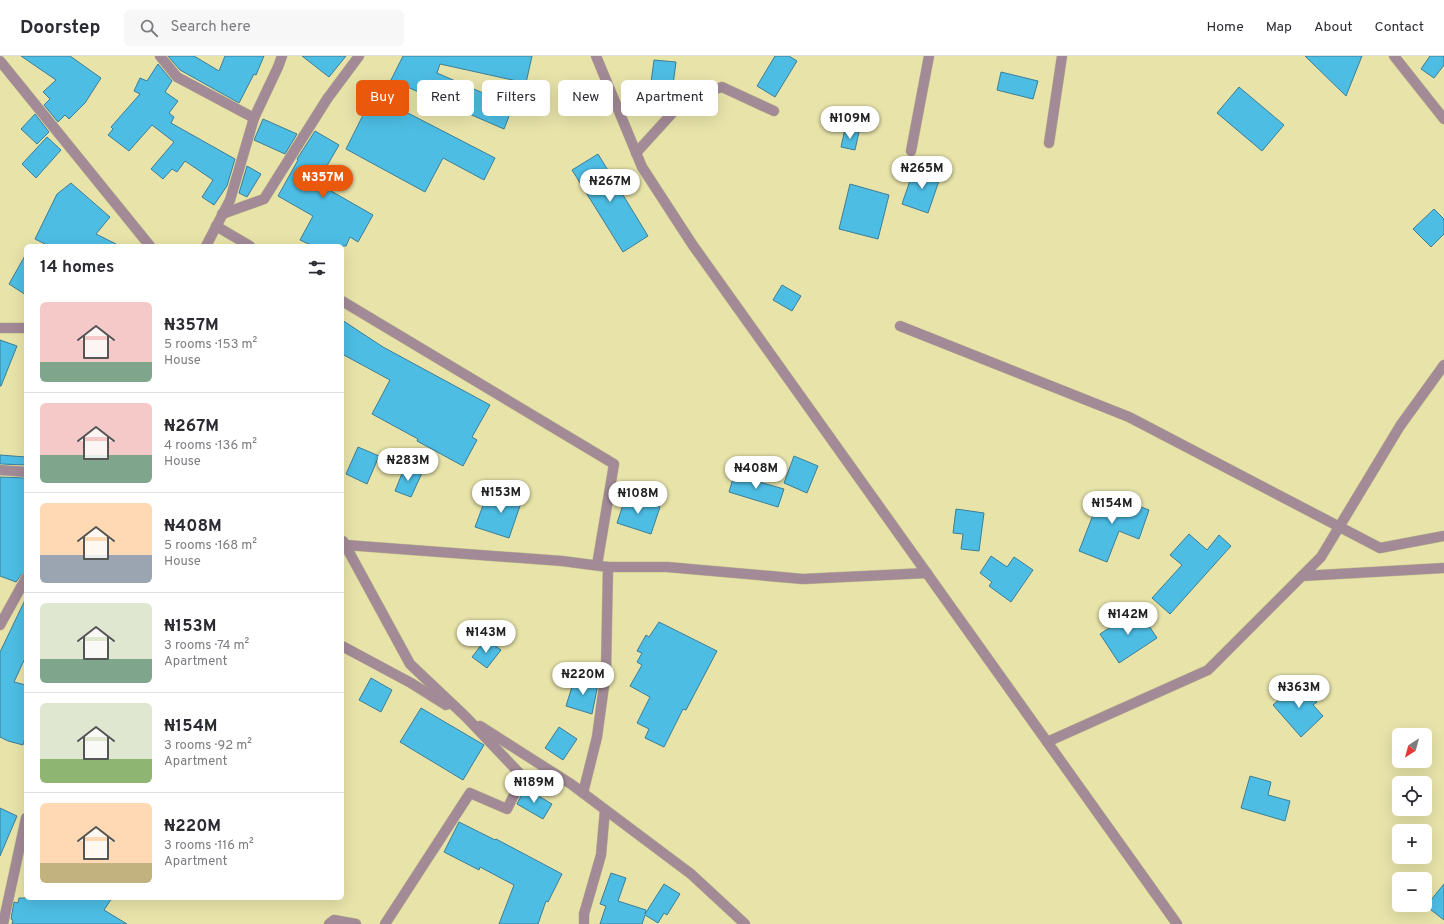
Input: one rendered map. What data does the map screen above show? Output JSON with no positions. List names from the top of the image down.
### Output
{
  "north": "bottom left",
  "page": {
    "header": "Doorstep",
    "search": "Search here",
    "nav": [
      "Home",
      "Map",
      "About",
      "Contact"
    ],
    "chip": [
      "Buy",
      "Rent",
      "Filters",
      "New",
      "Apartment"
    ],
    "price": [
      "₦109M",
      "₦265M",
      "₦357M",
      "₦267M",
      "₦283M",
      "₦408M",
      "₦153M",
      "₦108M",
      "₦154M",
      "₦142M",
      "₦143M",
      "₦220M",
      "₦363M",
      "₦189M"
    ],
    "heading": "14 homes",
    "list": [
      {
        "name": "₦357M",
        "note": "5 rooms · 153 m² · House"
      },
      {
        "name": "₦267M",
        "note": "4 rooms · 136 m² · House"
      },
      {
        "name": "₦408M",
        "note": "5 rooms · 168 m² · House"
      },
      {
        "name": "₦153M",
        "note": "3 rooms · 74 m² · Apartment"
      },
      {
        "name": "₦154M",
        "note": "3 rooms · 92 m² · Apartment"
      },
      {
        "name": "₦220M",
        "note": "3 rooms · 116 m² · Apartment"
      }
    ],
    "map_buttons": ["+", "−"]
  }
}
